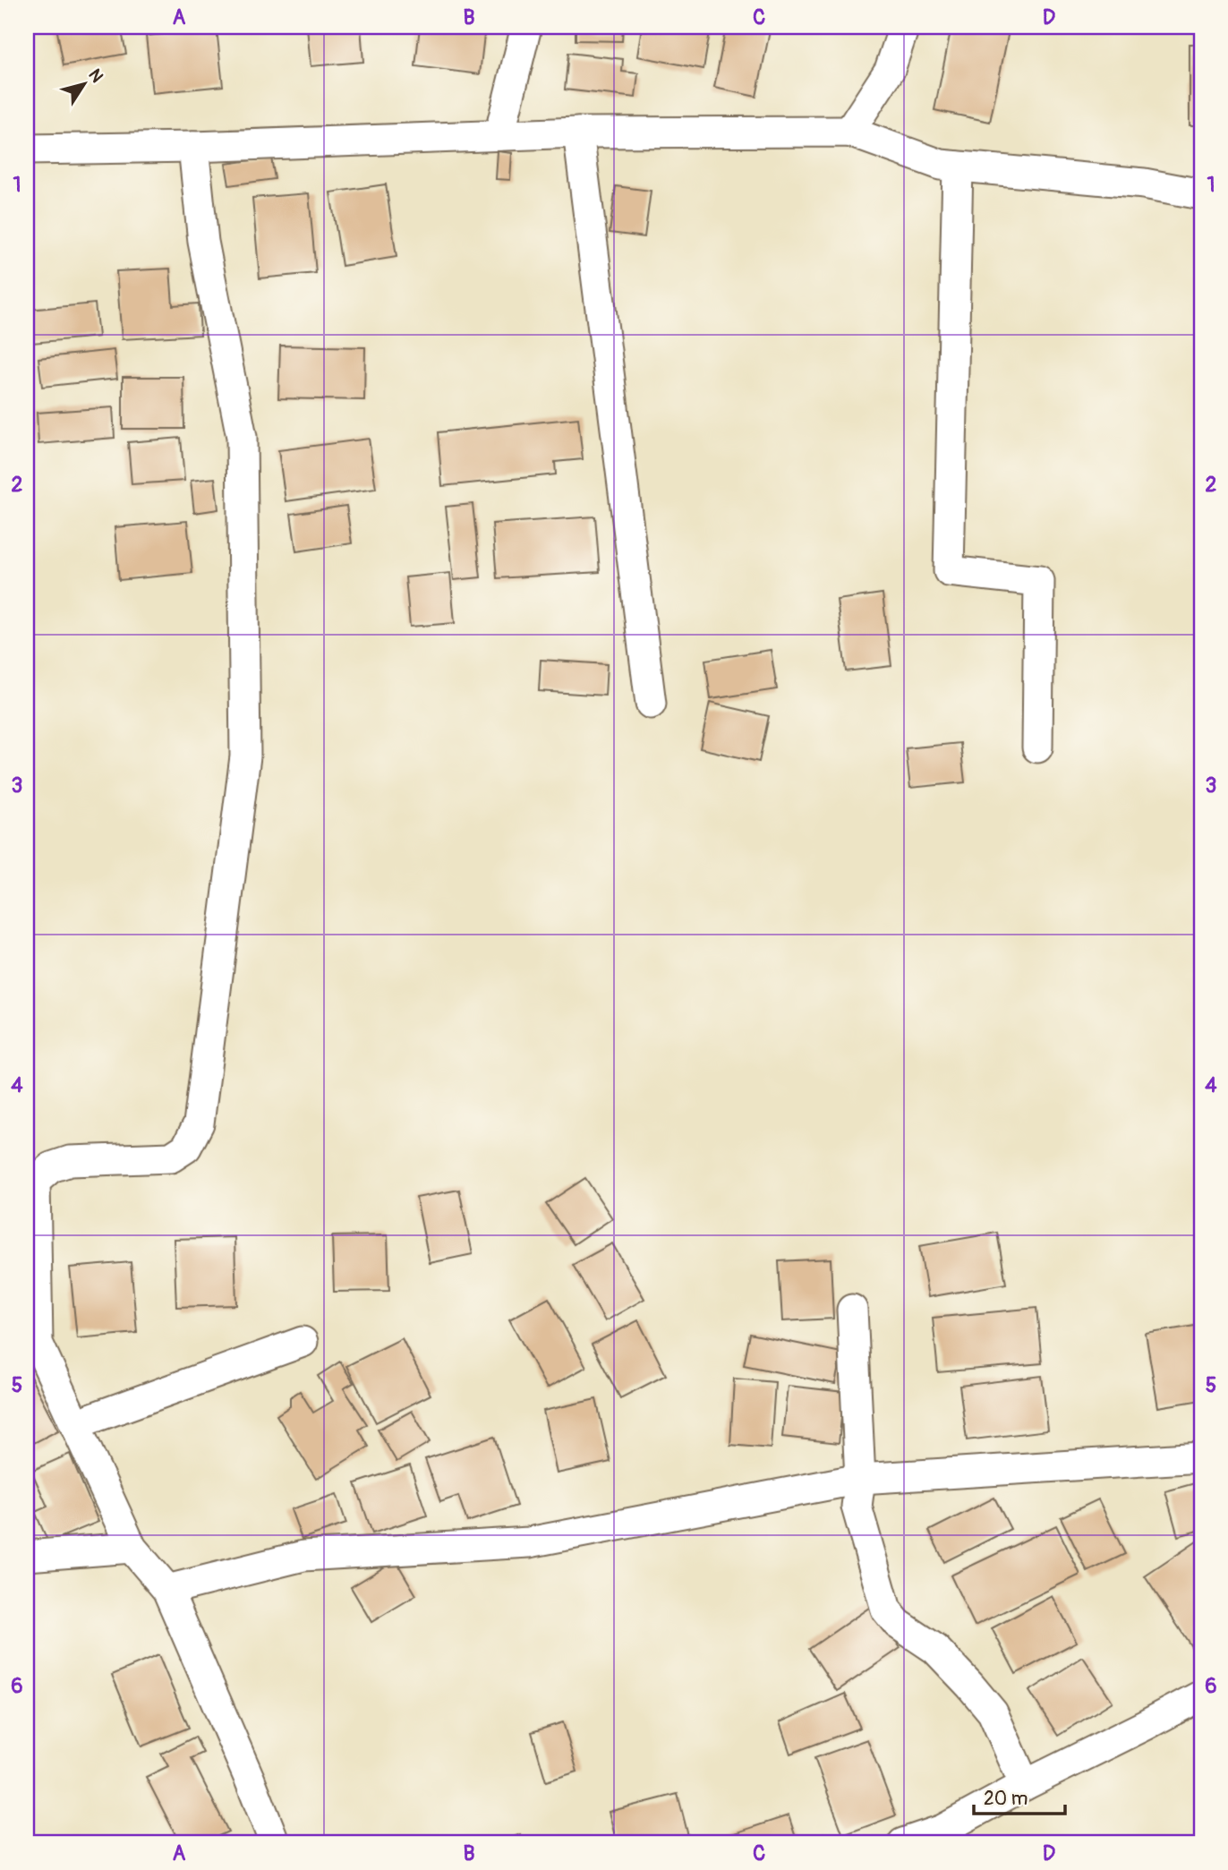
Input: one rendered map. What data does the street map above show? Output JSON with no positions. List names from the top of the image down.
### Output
{
  "scale_bar": "20 m",
  "north": "top right",
  "grid": {
    "columns": [
      "A",
      "B",
      "C",
      "D"
    ],
    "rows": [
      "1",
      "2",
      "3",
      "4",
      "5",
      "6"
    ]
  }
}
